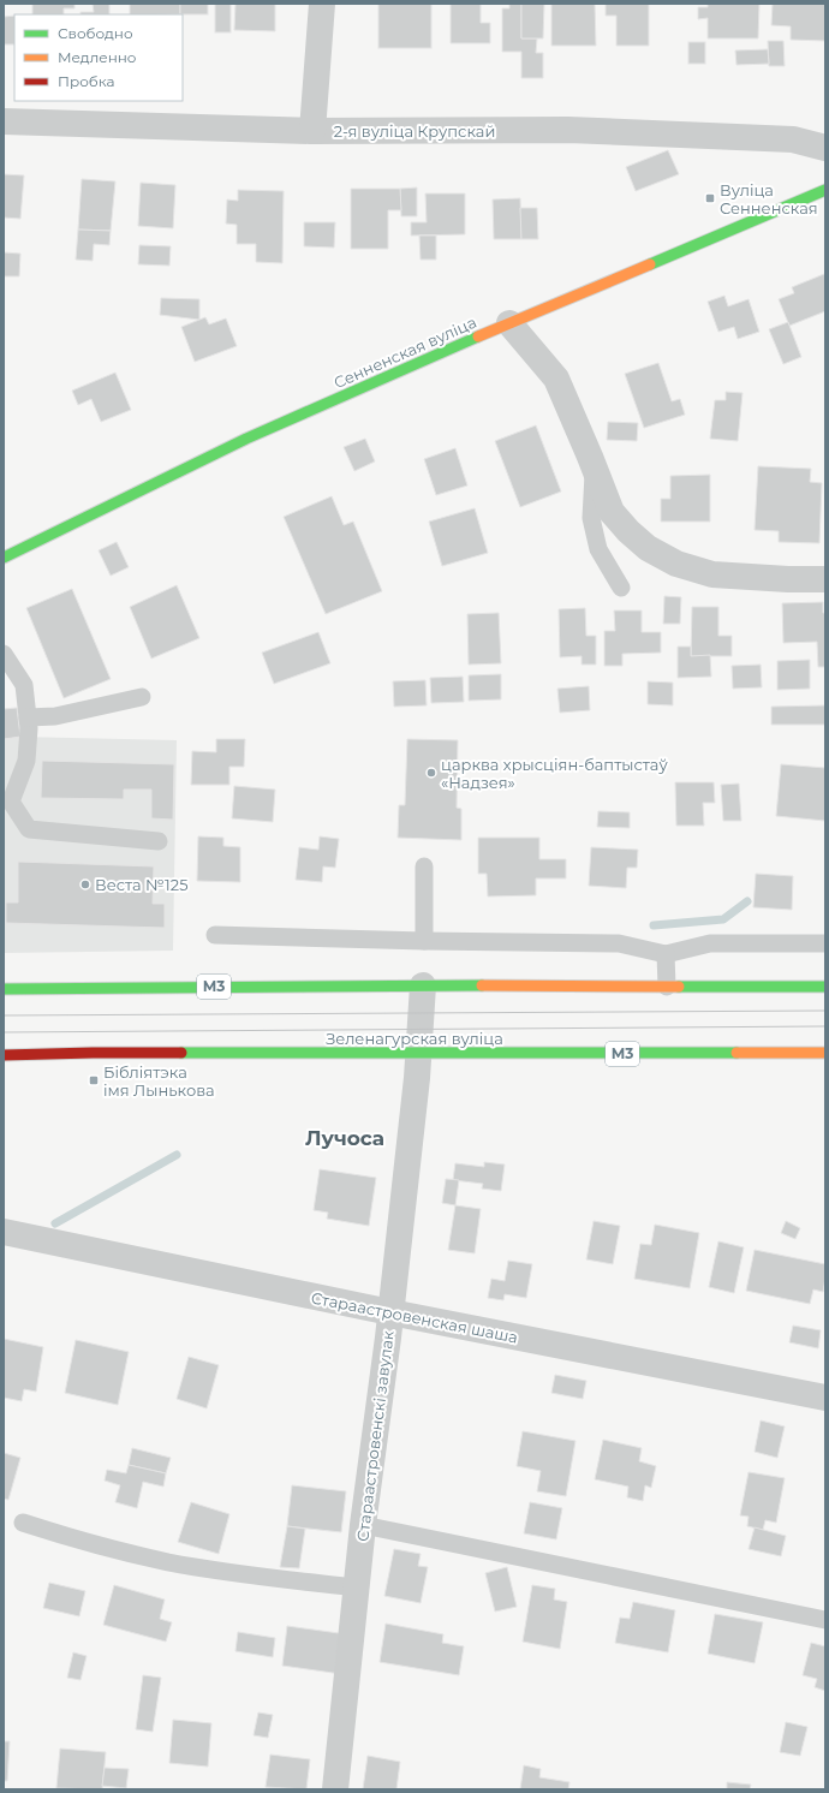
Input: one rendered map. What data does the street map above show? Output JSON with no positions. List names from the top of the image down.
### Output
{
  "streets": {
    "main road": ["Сенненская вуліца", "М3", "Зеленагурская вуліца"],
    "street": ["2-я вуліца Крупскай", "Стараастровенская шаша", "Стараастровенскі завулак"]
  },
  "crossings": [
    ["М3", "Стараастровенскі завулак"],
    ["Зеленагурская вуліца", "Стараастровенскі завулак"],
    ["Стараастровенская шаша", "Стараастровенскі завулак"]
  ],
  "districts": ["Лучоса"],
  "places": {
    "transit": ["Вуліца Сенненская", "Бібліятэка імя Лынькова"],
    "other": ["царква хрысціян-баптыстаў «Надзея»", "Веста №125"]
  },
  "legend": ["Свободно", "Медленно", "Пробка"]
}
